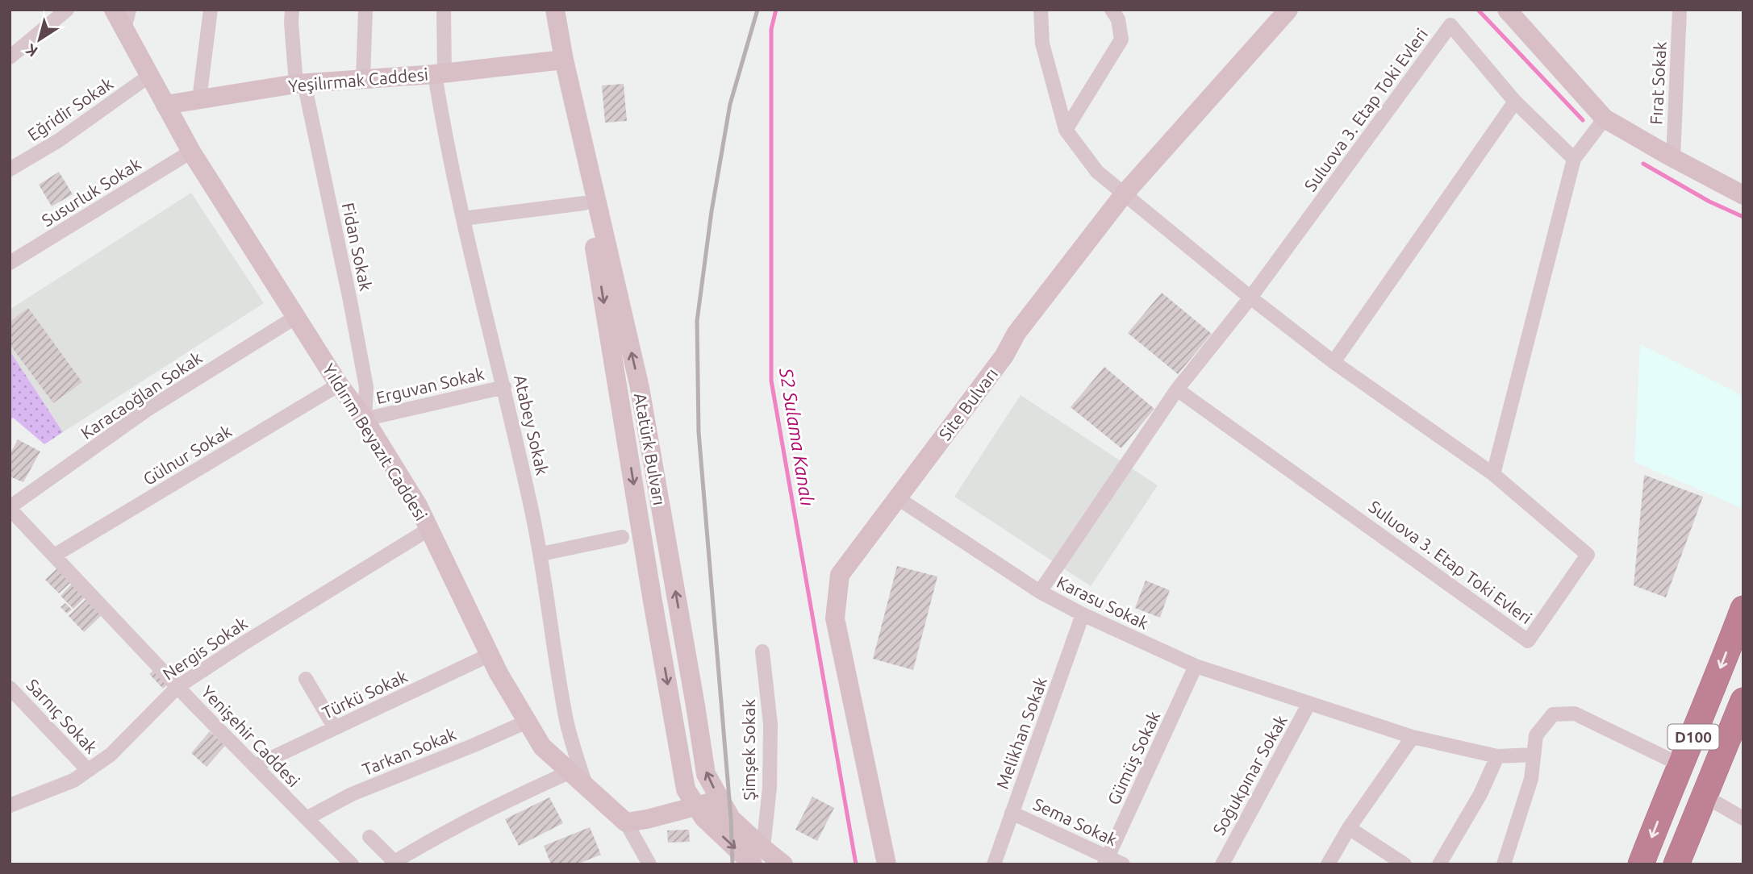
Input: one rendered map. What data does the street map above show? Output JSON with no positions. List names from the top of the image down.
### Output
{
  "streets": {
    "highway": ["D100"],
    "street": [
      "Yeşilırmak Caddesi",
      "Fırat Sokak",
      "Eğridir Sokak",
      "Suluova 3. Etap Toki Evleri",
      "Susurluk Sokak",
      "Fidan Sokak",
      "Erguvan Sokak",
      "Karacaoğlan Sokak",
      "Site Bulvarı",
      "Atabey Sokak",
      "Yıldırım Beyazıt Caddesi",
      "Atatürk Bulvarı",
      "Gülnur Sokak",
      "Karasu Sokak",
      "Nergis Sokak",
      "Türkü Sokak",
      "Sarnıç Sokak",
      "Melikhan Sokak",
      "Yenişehir Caddesi",
      "Şimşek Sokak",
      "Tarkan Sokak",
      "Gümüş Sokak",
      "Soğukpınar Sokak",
      "Sema Sokak"
    ]
  },
  "crossings": [
    ["Yeşilırmak Caddesi", "Fidan Sokak"],
    ["Yeşilırmak Caddesi", "Atabey Sokak"],
    ["Yeşilırmak Caddesi", "Yıldırım Beyazıt Caddesi"],
    ["Yeşilırmak Caddesi", "Atatürk Bulvarı"],
    ["Eğridir Sokak", "Yıldırım Beyazıt Caddesi"],
    ["Suluova 3. Etap Toki Evleri", "Site Bulvarı"],
    ["Susurluk Sokak", "Yıldırım Beyazıt Caddesi"],
    ["Fidan Sokak", "Erguvan Sokak"],
    ["Fidan Sokak", "Yıldırım Beyazıt Caddesi"],
    ["Erguvan Sokak", "Atabey Sokak"],
    ["Erguvan Sokak", "Yıldırım Beyazıt Caddesi"],
    ["Karacaoğlan Sokak", "Yıldırım Beyazıt Caddesi"],
    ["Karacaoğlan Sokak", "Yenişehir Caddesi"],
    ["Site Bulvarı", "Karasu Sokak"],
    ["Atabey Sokak", "Yıldırım Beyazıt Caddesi"],
    ["Yıldırım Beyazıt Caddesi", "Gülnur Sokak"],
    ["Yıldırım Beyazıt Caddesi", "Nergis Sokak"],
    ["Yıldırım Beyazıt Caddesi", "Türkü Sokak"],
    ["Yıldırım Beyazıt Caddesi", "Tarkan Sokak"],
    ["Atatürk Bulvarı", "Şimşek Sokak"],
    ["Gülnur Sokak", "Yenişehir Caddesi"],
    ["Karasu Sokak", "Melikhan Sokak"],
    ["Karasu Sokak", "Gümüş Sokak"],
    ["Karasu Sokak", "Soğukpınar Sokak"],
    ["Nergis Sokak", "Sarnıç Sokak"],
    ["Nergis Sokak", "Yenişehir Caddesi"],
    ["Türkü Sokak", "Yenişehir Caddesi"],
    ["Melikhan Sokak", "Sema Sokak"],
    ["Yenişehir Caddesi", "Tarkan Sokak"],
    ["Gümüş Sokak", "Sema Sokak"]
  ],
  "water": ["S2 Sulama Kanalı"],
  "north": "bottom left"
}
